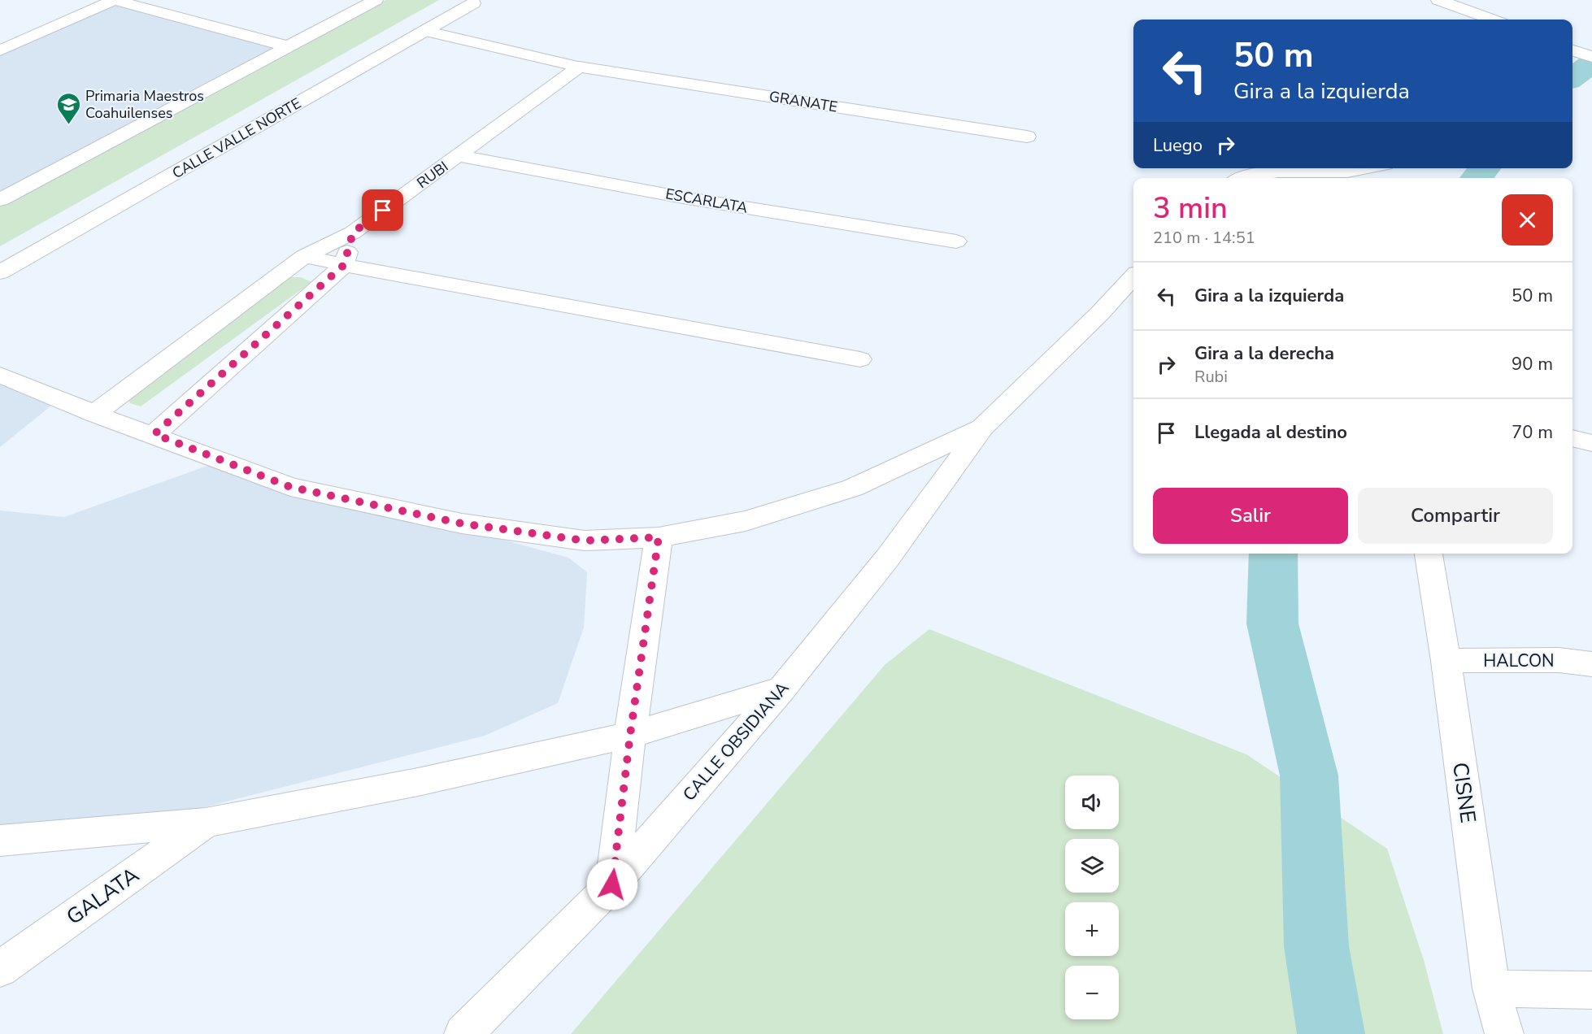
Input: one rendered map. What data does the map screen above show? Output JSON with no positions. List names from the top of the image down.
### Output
{
  "streets": {
    "street": [
      "GRANATE",
      "CALLE VALLE NORTE",
      "RUBI",
      "ESCARLATA",
      "HALCON",
      "CALLE OBSIDIANA",
      "CISNE",
      "GALATA"
    ]
  },
  "crossings": [
    ["GRANATE", "CALLE VALLE NORTE"],
    ["GRANATE", "RUBI"],
    ["RUBI", "ESCARLATA"],
    ["HALCON", "CISNE"]
  ],
  "places": {
    "school or university": ["Primaria Maestros Coahuilenses"]
  },
  "page": {
    "turn": ["50 m", "Gira a la izquierda"],
    "then": "Luego",
    "heading": ["3 min", "210 m · 14:51"],
    "list": [
      {
        "name": "Gira a la izquierda",
        "value": "50 m"
      },
      {
        "name": "Gira a la derecha",
        "note": "Rubi",
        "value": "90 m"
      },
      {
        "name": "Llegada al destino",
        "value": "70 m"
      }
    ],
    "buttons": ["Salir", "Compartir"],
    "map_buttons": ["+", "−"]
  }
}
